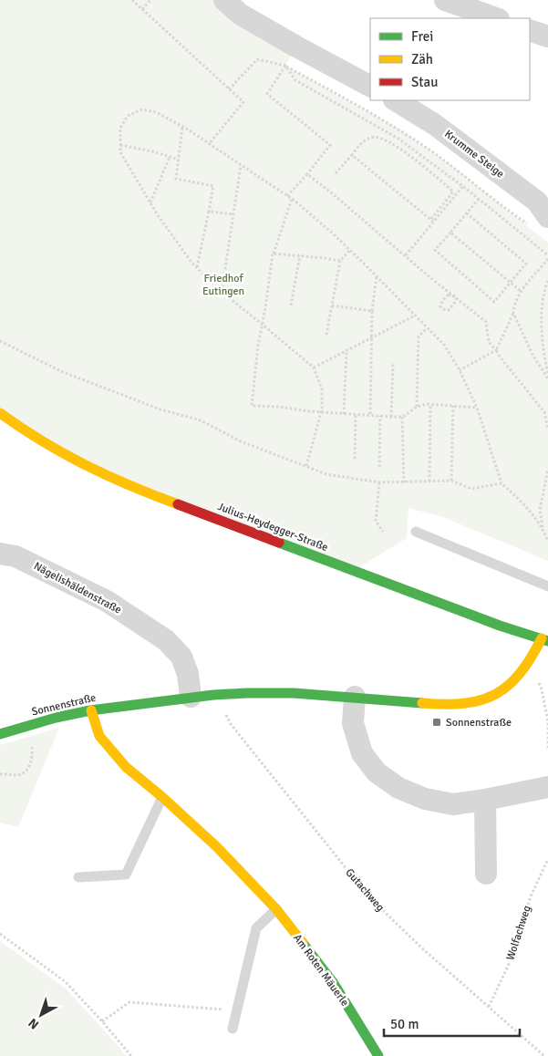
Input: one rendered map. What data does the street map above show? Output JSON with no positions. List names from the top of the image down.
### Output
{
  "streets": {
    "street": [
      "Krumme Steige",
      "Julius-Heydegger-Straße",
      "Nägelishäldenstraße",
      "Sonnenstraße",
      "Am Roten Mäuerle"
    ],
    "path": ["Gutachweg", "Wolfachweg"]
  },
  "crossings": [
    ["Julius-Heydegger-Straße", "Sonnenstraße"],
    ["Nägelishäldenstraße", "Sonnenstraße"],
    ["Sonnenstraße", "Gutachweg"],
    ["Sonnenstraße", "Am Roten Mäuerle"],
    ["Gutachweg", "Wolfachweg"]
  ],
  "parks": ["Friedhof Eutingen"],
  "places": {
    "transit": ["Sonnenstraße"]
  },
  "legend": ["Frei", "Zäh", "Stau"],
  "scale_bar": "50 m",
  "north": "bottom left"
}
